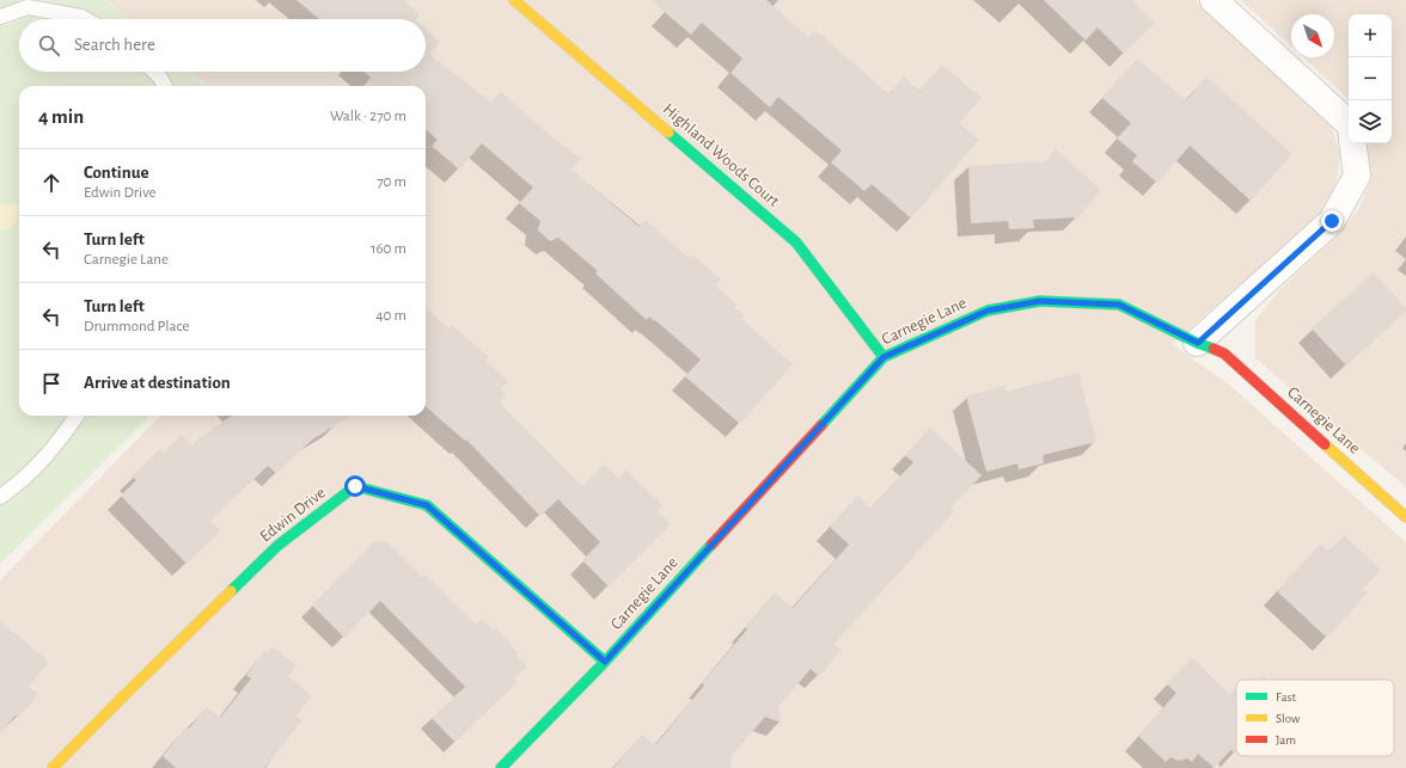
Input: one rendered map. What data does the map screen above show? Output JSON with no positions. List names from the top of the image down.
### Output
{
  "streets": {
    "street": ["Highland Woods Court", "Carnegie Lane", "Edwin Drive"]
  },
  "crossings": [
    ["Highland Woods Court", "Carnegie Lane"],
    ["Carnegie Lane", "Edwin Drive"]
  ],
  "legend": ["Fast", "Slow", "Jam"],
  "north": "bottom right",
  "page": {
    "map_buttons": ["+", "−"],
    "search": "Search here",
    "heading": ["4 min", "Walk · 270 m"],
    "list": [
      ["Continue", "Edwin Drive", "70 m"],
      ["Turn left", "Carnegie Lane", "160 m"],
      ["Turn left", "Drummond Place", "40 m"],
      "Arrive at destination"
    ]
  }
}
